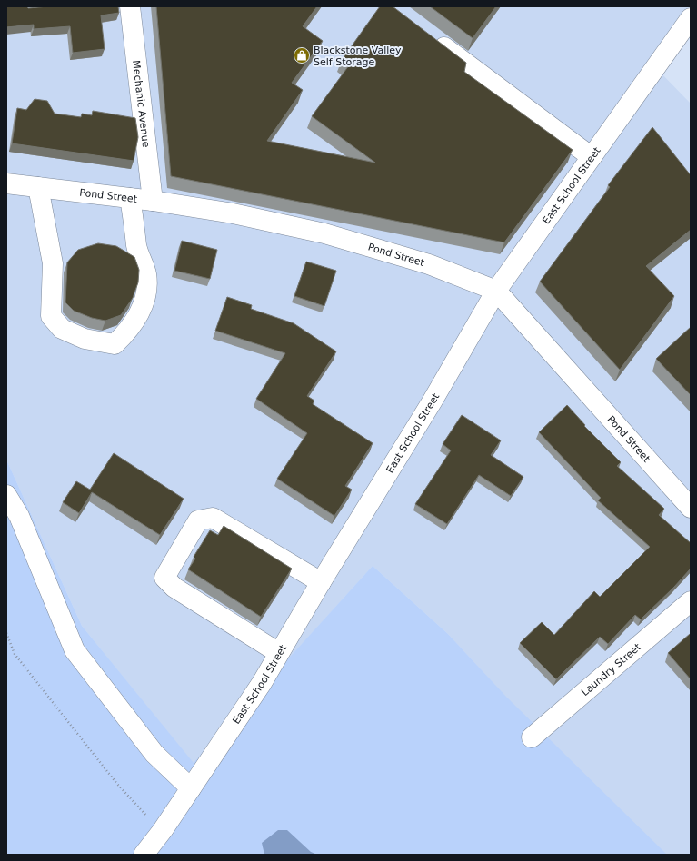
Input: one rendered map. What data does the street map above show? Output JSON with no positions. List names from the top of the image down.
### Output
{
  "streets": {
    "street": [
      "Mechanic Avenue",
      "East School Street",
      "Pond Street",
      "Laundry Street"
    ]
  },
  "crossings": [
    ["Mechanic Avenue", "Pond Street"],
    ["East School Street", "Pond Street"]
  ],
  "places": {
    "shop": ["Blackstone Valley Self Storage"]
  }
}
